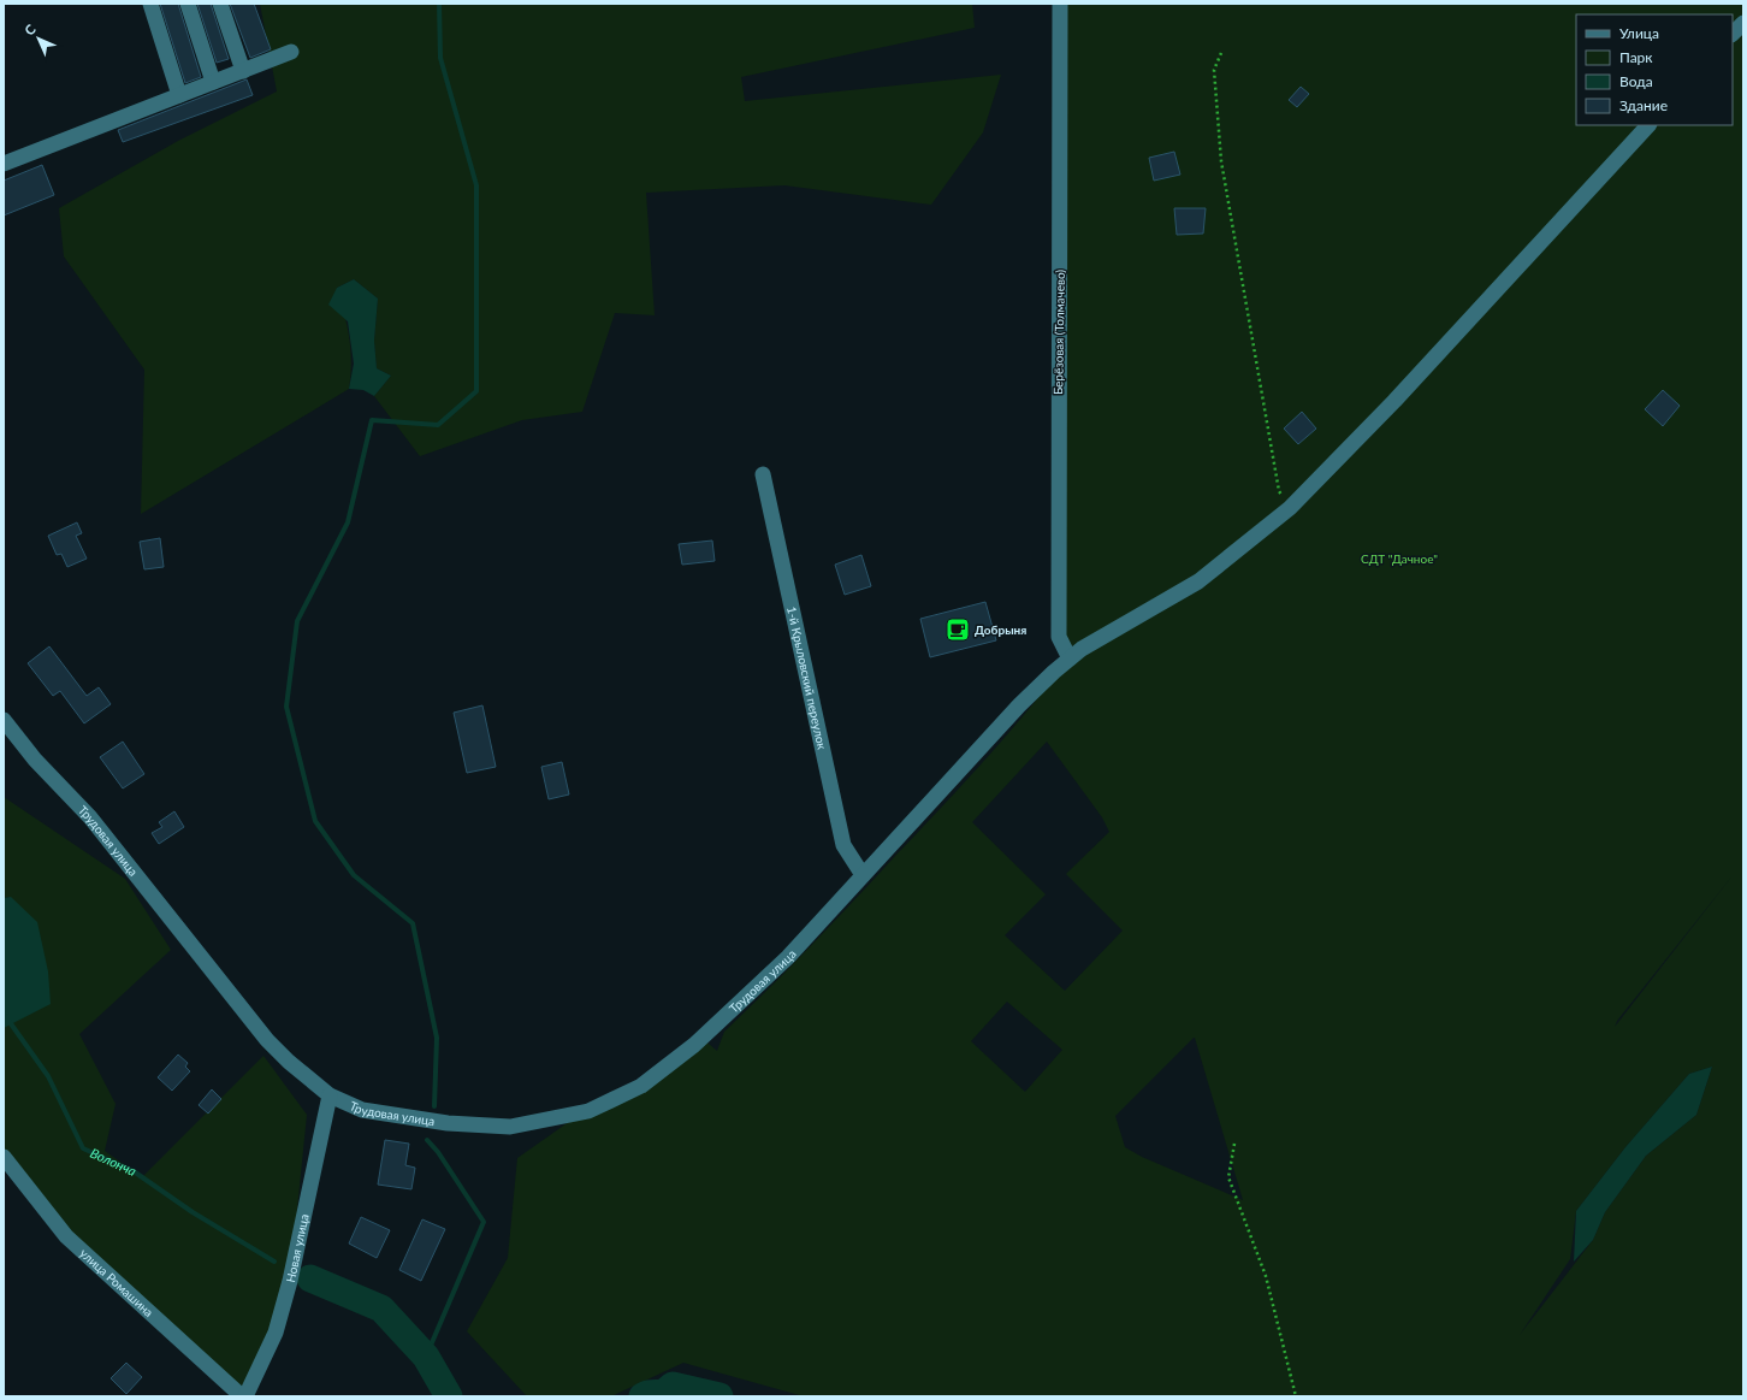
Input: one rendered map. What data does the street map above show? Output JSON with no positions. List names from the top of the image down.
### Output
{
  "streets": {
    "street": [
      "Берёзовая (Толмачево)",
      "1-й Крыловский переулок",
      "Трудовая улица",
      "Новая улица",
      "улица Ромашина"
    ]
  },
  "crossings": [
    ["Берёзовая (Толмачево)", "Трудовая улица"],
    ["1-й Крыловский переулок", "Трудовая улица"],
    ["Трудовая улица", "Новая улица"],
    ["Новая улица", "улица Ромашина"]
  ],
  "water": ["Волонча"],
  "parks": ["СДТ \"Дачное\""],
  "places": {
    "cafe": ["Добрыня"]
  },
  "legend": [
    "Улица",
    "Парк",
    "Вода",
    "Здание"
  ],
  "north": "top left"
}
